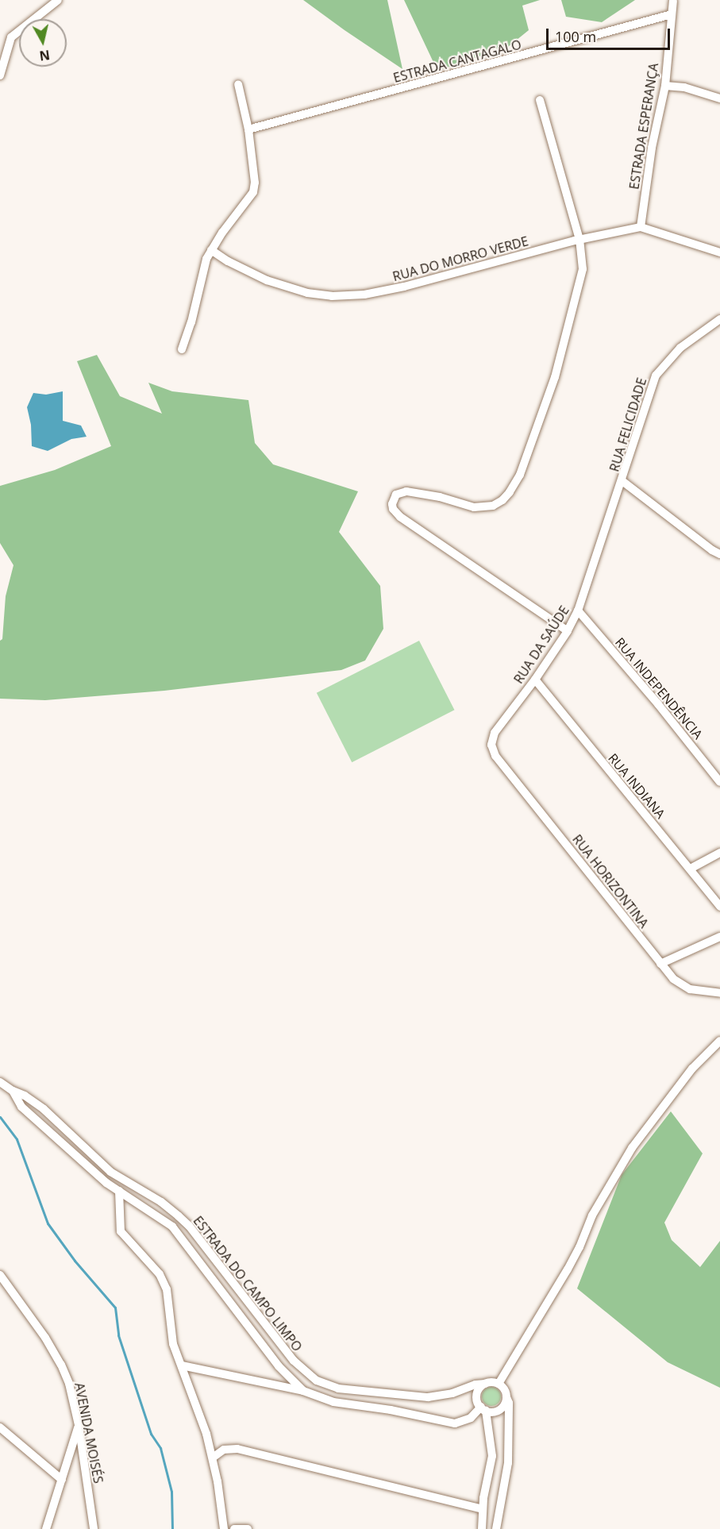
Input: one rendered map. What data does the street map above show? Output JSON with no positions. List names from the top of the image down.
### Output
{
  "streets": {
    "street": [
      "ESTRADA CANTAGALO",
      "ESTRADA ESPERANÇA",
      "RUA DO MORRO VERDE",
      "RUA FELICIDADE",
      "RUA DA SAÚDE",
      "RUA INDEPENDÊNCIA",
      "RUA INDIANA",
      "RUA HORIZONTINA",
      "ESTRADA DO CAMPO LIMPO",
      "AVENIDA MOISÉS"
    ]
  },
  "crossings": [
    ["ESTRADA CANTAGALO", "ESTRADA ESPERANÇA"],
    ["ESTRADA ESPERANÇA", "RUA DO MORRO VERDE"],
    ["RUA FELICIDADE", "RUA DA SAÚDE"],
    ["RUA DA SAÚDE", "RUA INDEPENDÊNCIA"],
    ["RUA DA SAÚDE", "RUA INDIANA"],
    ["RUA DA SAÚDE", "RUA HORIZONTINA"]
  ],
  "scale_bar": "100 m",
  "north": "bottom"
}
